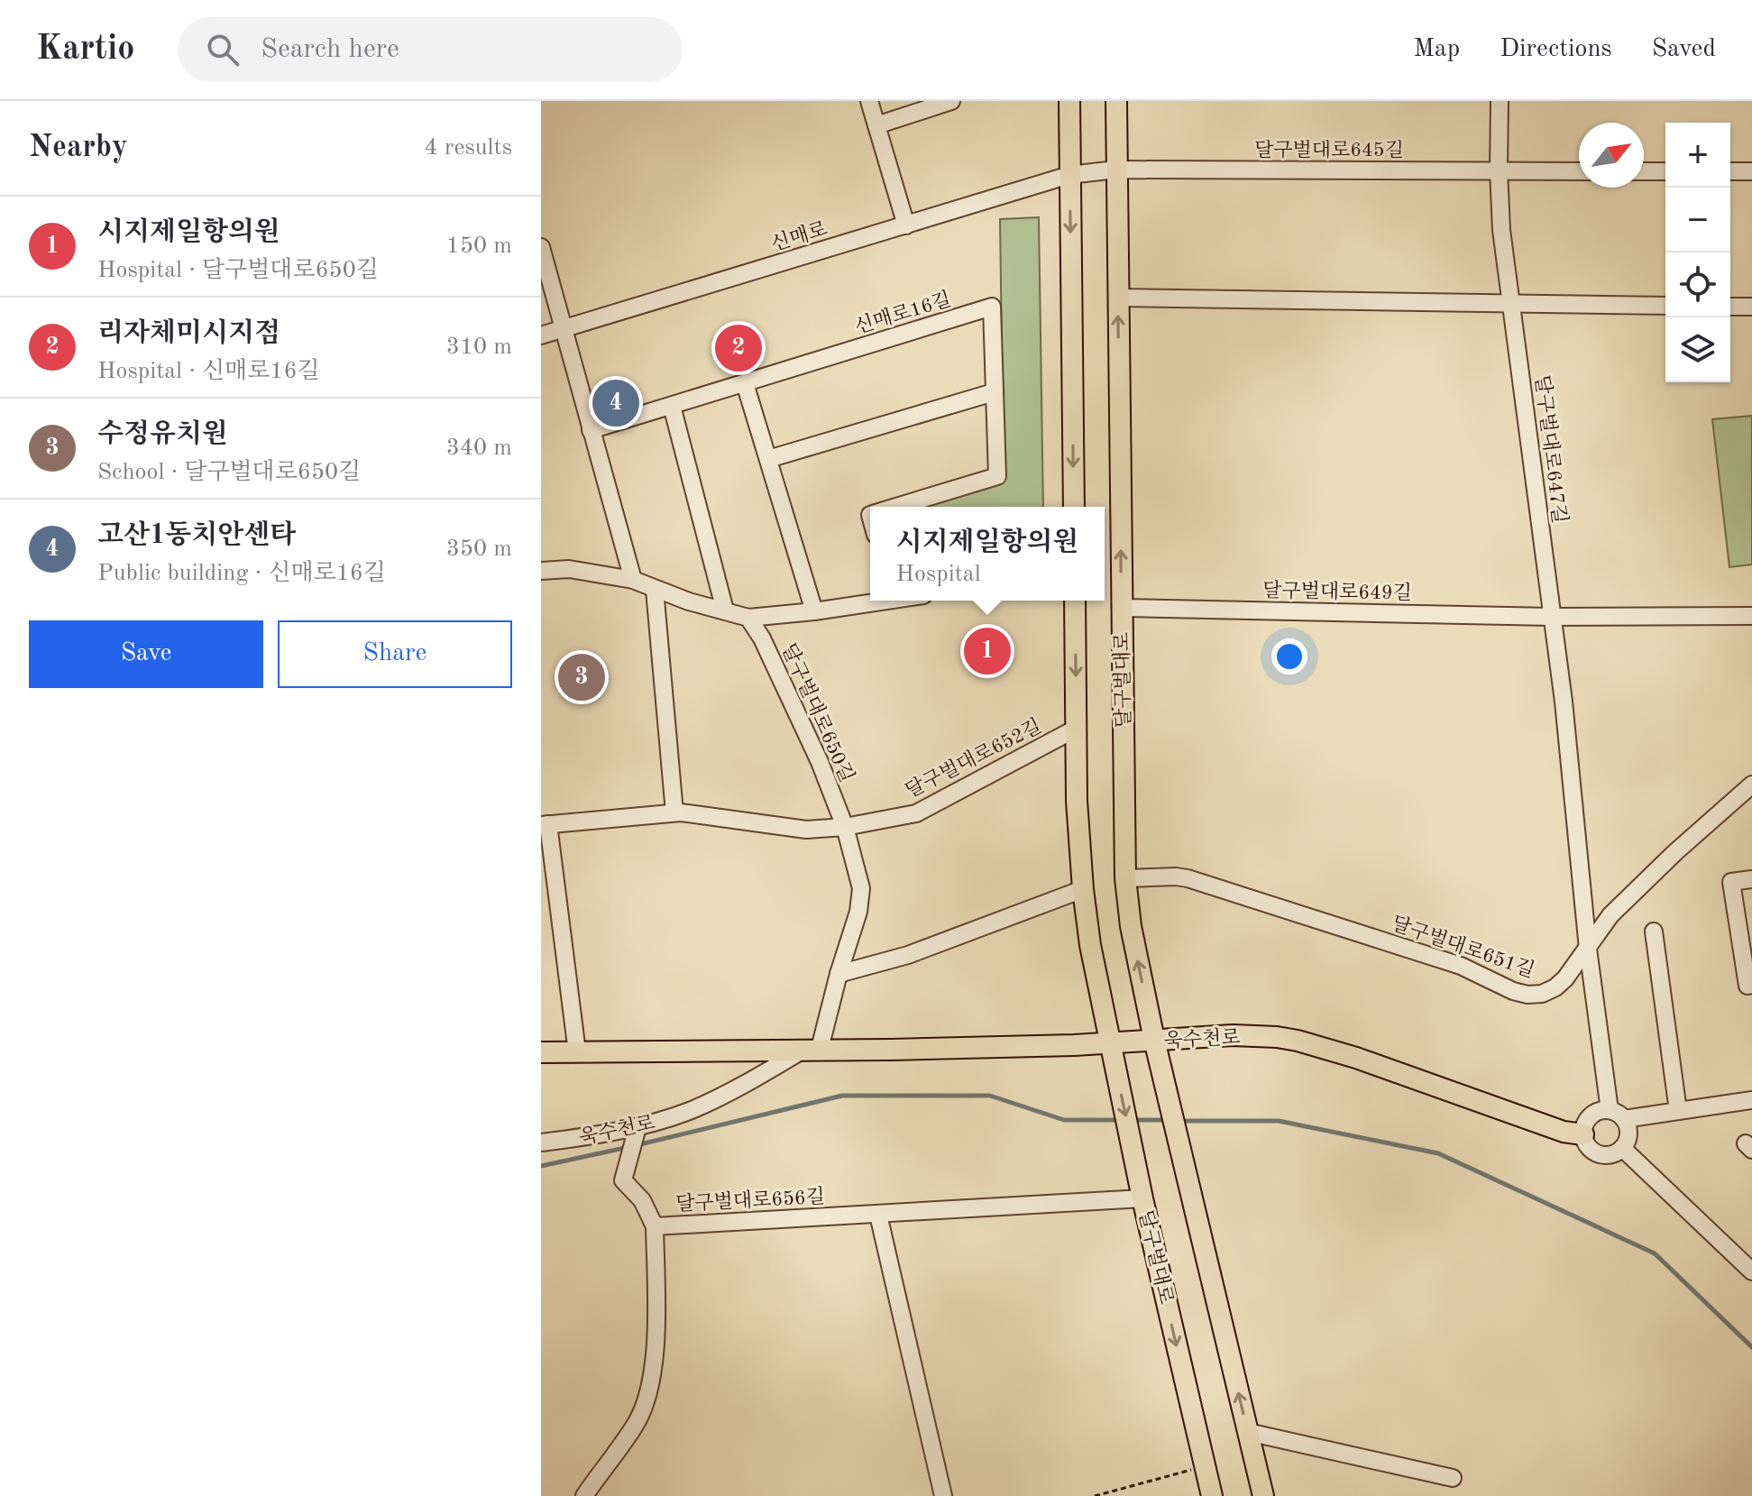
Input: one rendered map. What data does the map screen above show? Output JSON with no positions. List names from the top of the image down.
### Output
{
  "streets": {
    "main road": ["달구벌대로", "욱수천로"],
    "street": [
      "달구벌대로645길",
      "신매로",
      "신매로16길",
      "달구벌대로647길",
      "달구벌대로649길",
      "달구벌대로650길",
      "달구벌대로652길",
      "달구벌대로651길",
      "달구벌대로656길"
    ]
  },
  "crossings": [
    ["달구벌대로645길", "신매로"],
    ["달구벌대로645길", "달구벌대로647길"],
    ["달구벌대로645길", "달구벌대로"],
    ["달구벌대로647길", "달구벌대로649길"],
    ["달구벌대로649길", "달구벌대로"],
    ["달구벌대로", "달구벌대로652길"],
    ["달구벌대로", "달구벌대로651길"],
    ["달구벌대로", "욱수천로"],
    ["달구벌대로", "달구벌대로656길"],
    ["달구벌대로650길", "달구벌대로652길"]
  ],
  "north": "top right",
  "page": {
    "header": "Kartio",
    "search": "Search here",
    "nav": ["Map", "Directions", "Saved"],
    "heading": ["Nearby", "4 results"],
    "map_buttons": ["+", "−"],
    "list": [
      {
        "mark": "1",
        "name": "시지제일항의원",
        "note": "Hospital · 달구벌대로650길",
        "value": "150 m"
      },
      {
        "mark": "2",
        "name": "리자체미시지점",
        "note": "Hospital · 신매로16길",
        "value": "310 m"
      },
      {
        "mark": "3",
        "name": "수정유치원",
        "note": "School · 달구벌대로650길",
        "value": "340 m"
      },
      {
        "mark": "4",
        "name": "고산1동치안센타",
        "note": "Public building · 신매로16길",
        "value": "350 m"
      }
    ],
    "pins": [
      "2",
      "4",
      "1",
      "3"
    ],
    "popup": ["시지제일항의원", "Hospital"],
    "buttons": ["Save", "Share"]
  }
}
